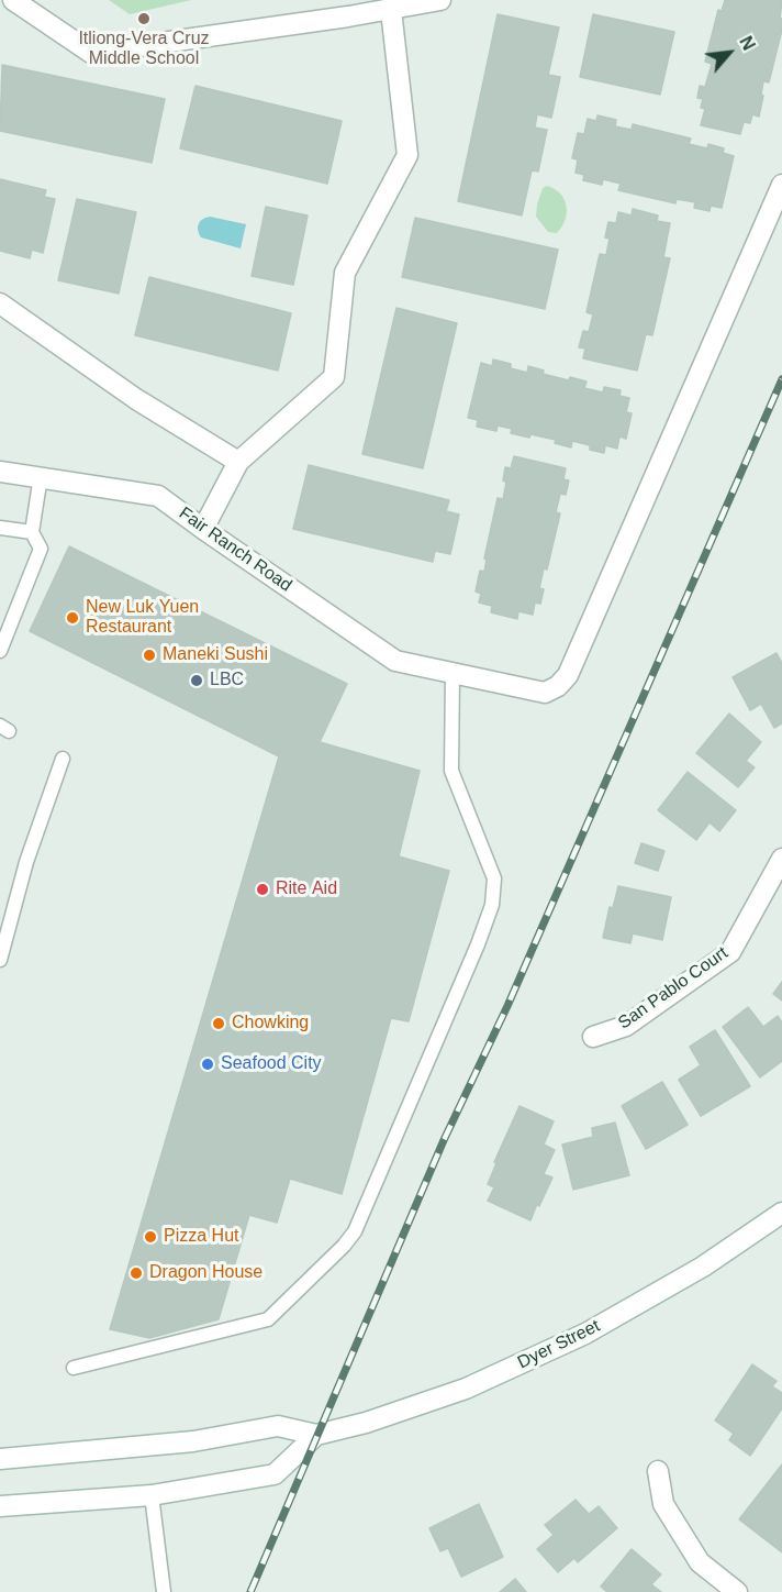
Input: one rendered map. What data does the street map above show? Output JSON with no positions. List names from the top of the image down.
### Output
{
  "streets": {
    "street": ["Fair Ranch Road", "San Pablo Court", "Dyer Street"]
  },
  "places": [
    "Itliong-Vera Cruz Middle School",
    "New Luk Yuen Restaurant",
    "Maneki Sushi",
    "LBC",
    "Rite Aid",
    "Chowking",
    "Seafood City",
    "Pizza Hut",
    "Dragon House"
  ],
  "north": "top right"
}
